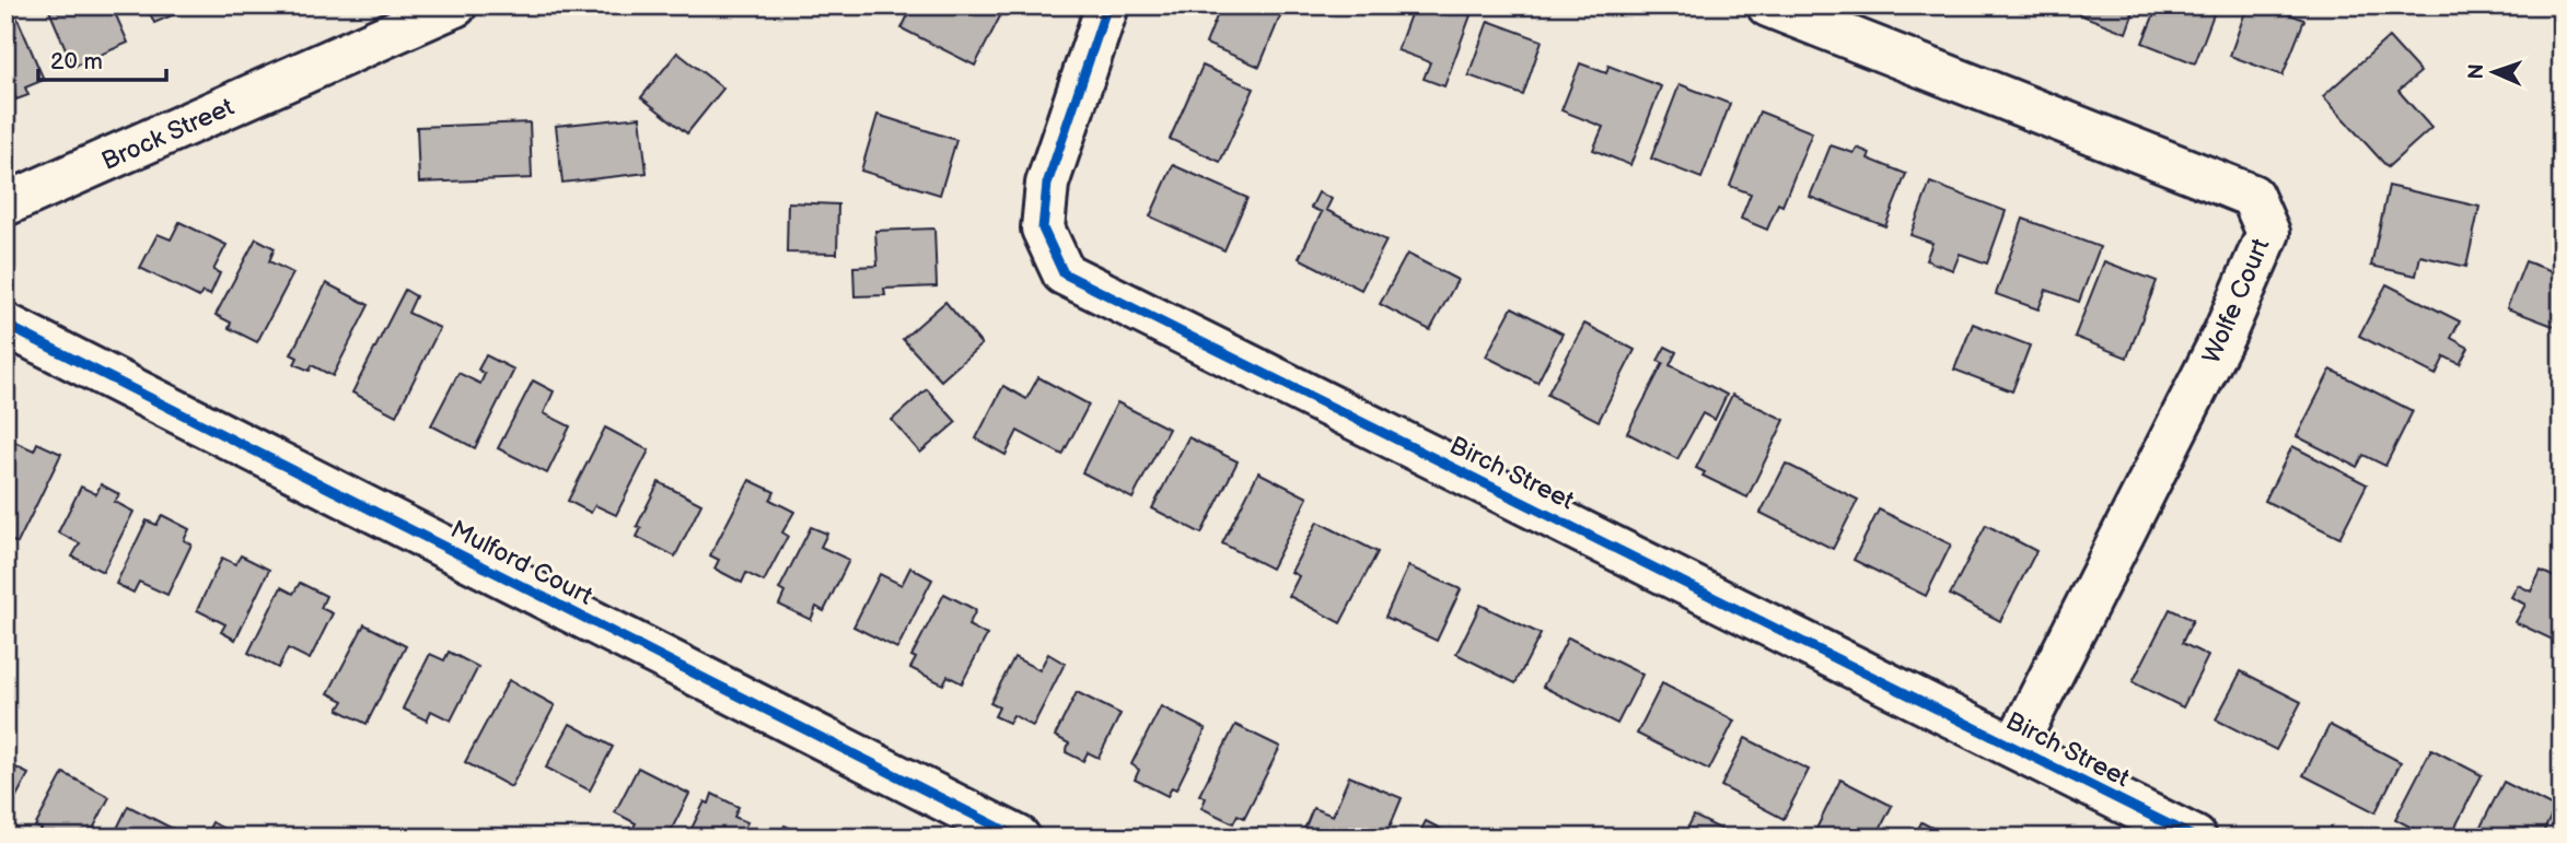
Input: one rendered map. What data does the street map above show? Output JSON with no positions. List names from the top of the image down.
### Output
{
  "streets": {
    "street": [
      "Brock Street",
      "Wolfe Court",
      "Birch Street",
      "Mulford Court"
    ]
  },
  "crossings": [
    ["Wolfe Court", "Birch Street"]
  ],
  "scale_bar": "20 m",
  "north": "left"
}
